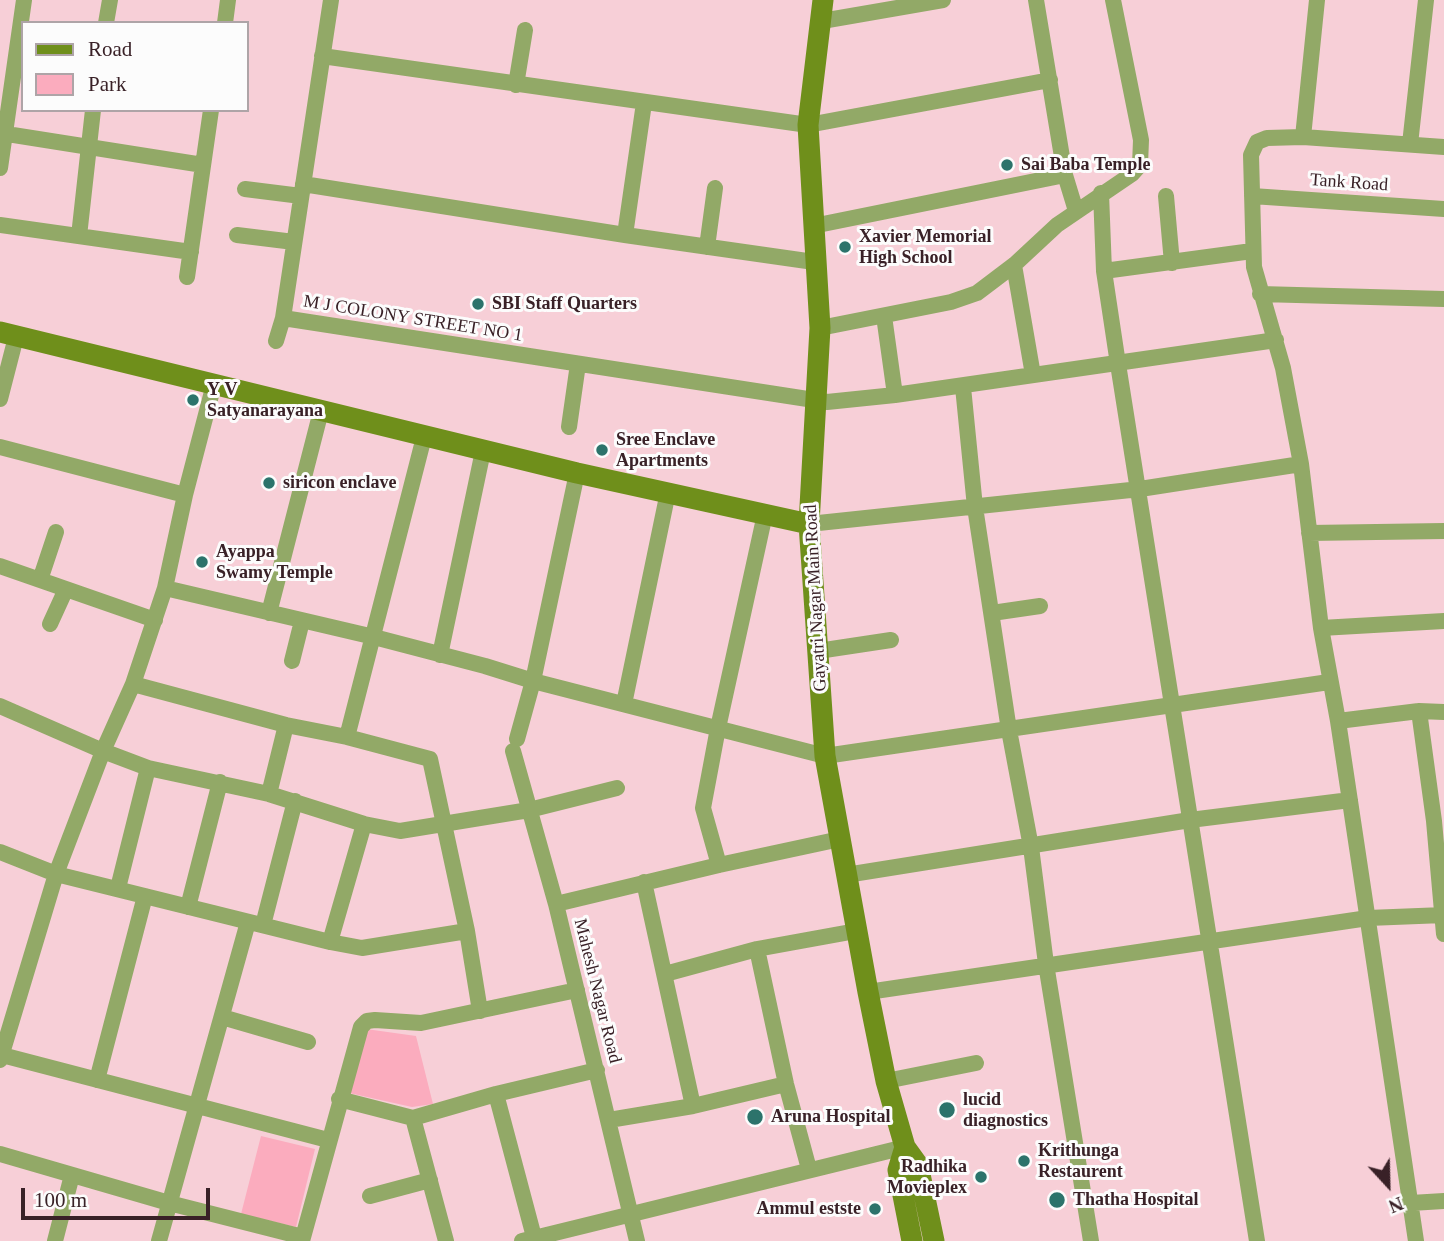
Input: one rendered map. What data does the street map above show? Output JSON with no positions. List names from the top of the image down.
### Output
{
  "streets": {
    "street": [
      "Tank Road",
      "M J COLONY STREET NO 1",
      "Gayatri Nagar Main Road",
      "Mahesh Nagar Road"
    ]
  },
  "crossings": [
    ["M J COLONY STREET NO 1", "Gayatri Nagar Main Road"]
  ],
  "places": [
    "Sai Baba Temple",
    "Xavier Memorial High School",
    "SBI Staff Quarters",
    "Y V Satyanarayana",
    "Sree Enclave Apartments",
    "siricon enclave",
    "Ayappa Swamy Temple",
    "lucid diagnostics",
    "Aruna Hospital",
    "Krithunga Restaurent",
    "Radhika Movieplex",
    "Thatha Hospital",
    "Ammul estste"
  ],
  "legend": ["Road", "Park"],
  "scale_bar": "100 m",
  "north": "bottom"
}
